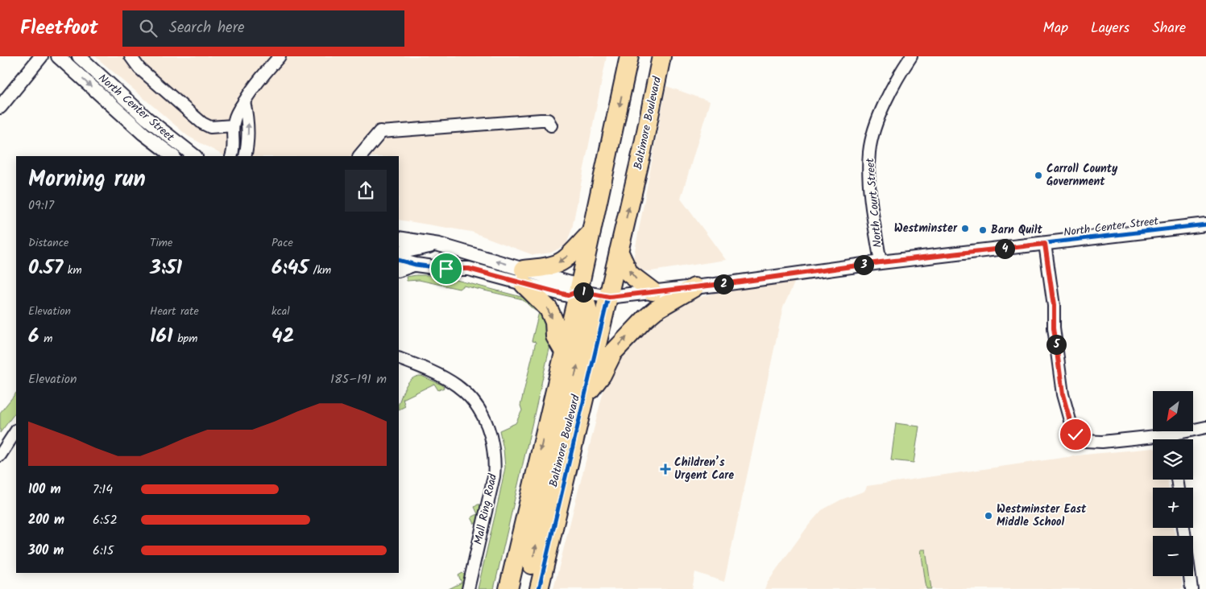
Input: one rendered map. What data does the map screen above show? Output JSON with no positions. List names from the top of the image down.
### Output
{
  "streets": {
    "highway": ["Baltimore Boulevard"],
    "street": ["North Center Street", "North Court Street", "Mall Ring Road"]
  },
  "crossings": [
    ["North Center Street", "Baltimore Boulevard"],
    ["North Center Street", "North Court Street"]
  ],
  "places": {
    "other": [
      "Carroll County Government",
      "Westminster",
      "Barn Quilt",
      "Westminster East Middle School"
    ],
    "health": ["Children’s Urgent Care"]
  },
  "north": "bottom left",
  "page": {
    "header": "Fleetfoot",
    "search": "Search here",
    "nav": ["Map", "Layers", "Share"],
    "heading": ["Morning run", "09:17"],
    "stats": [
      ["Distance", "0.57 km"],
      ["Time", "3:51"],
      ["Pace", "6:45 /km"],
      ["Elevation", "6 m"],
      ["Heart rate", "161 bpm"],
      ["kcal", "42"]
    ],
    "pins": [
      "4",
      "3",
      "2",
      "1",
      "5"
    ],
    "chart": ["Elevation", "185–191 m"],
    "map_buttons": ["+", "−"],
    "list": [
      {
        "name": "100 m",
        "note": "7:14"
      },
      {
        "name": "200 m",
        "note": "6:52"
      },
      {
        "name": "300 m",
        "note": "6:15"
      }
    ]
  }
}
